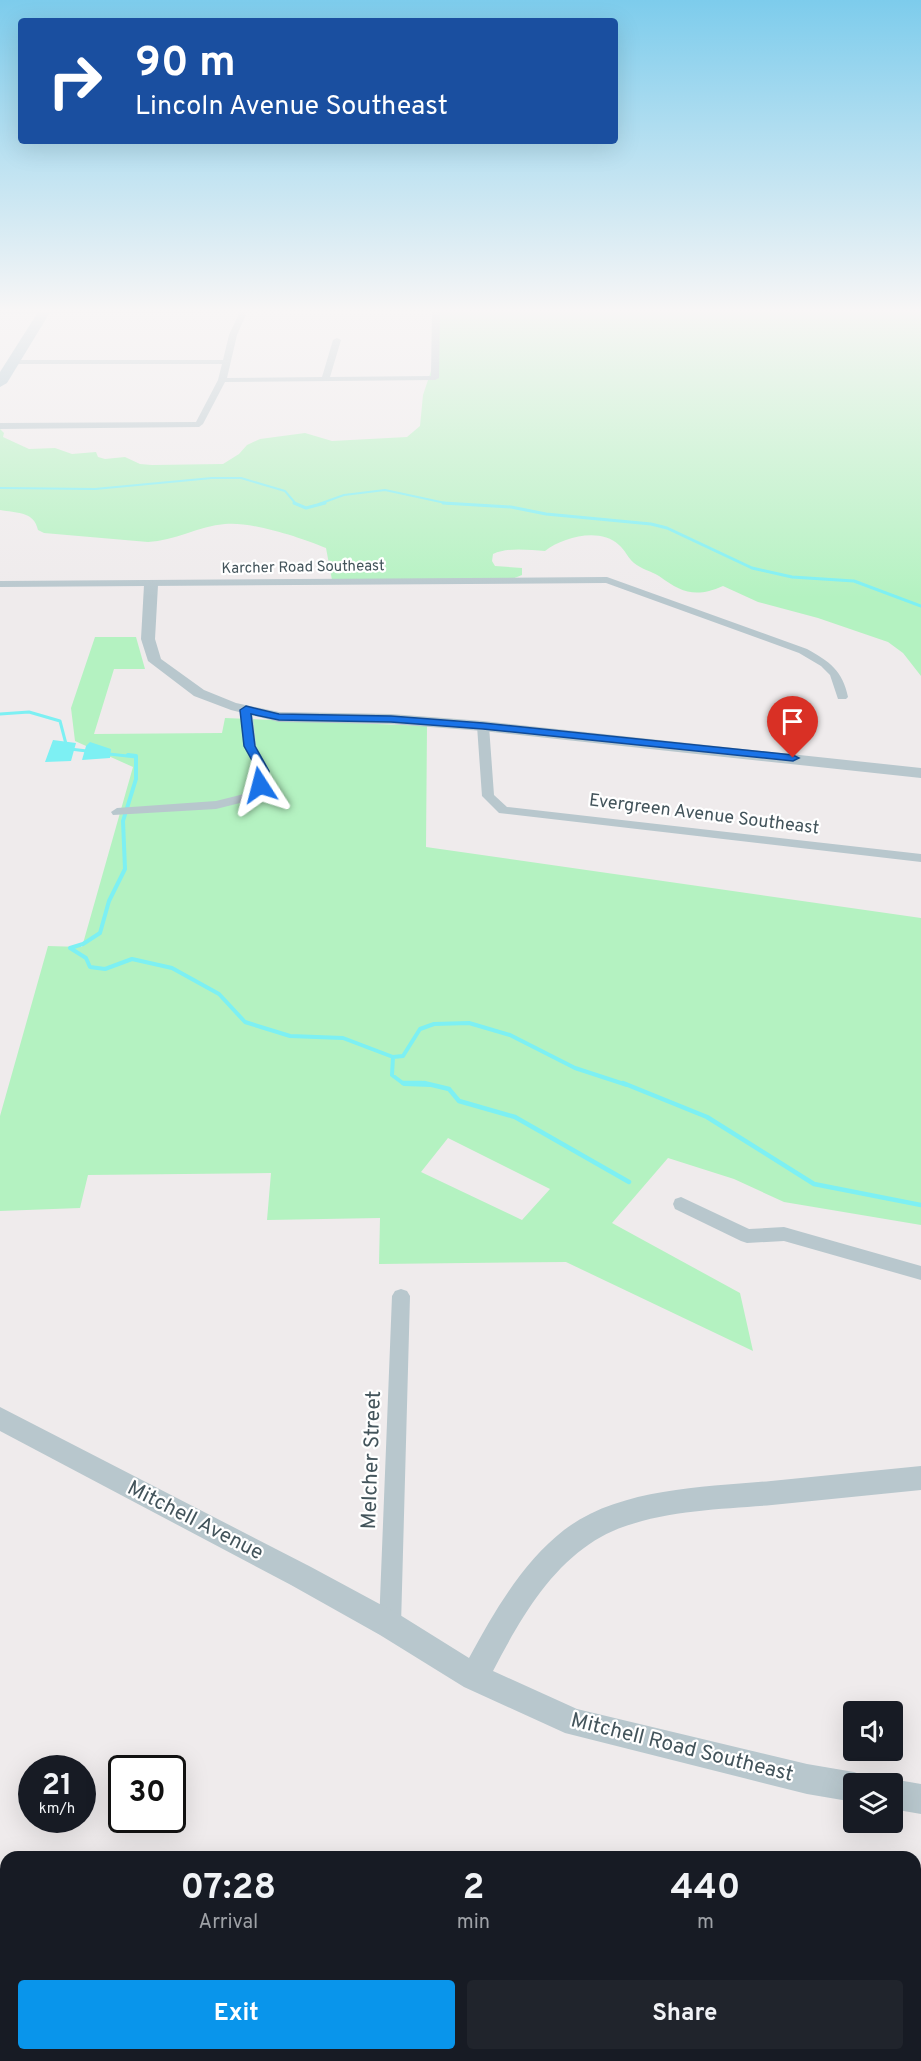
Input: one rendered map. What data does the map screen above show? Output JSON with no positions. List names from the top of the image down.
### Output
{
  "streets": {
    "street": [
      "Karcher Road Southeast",
      "Evergreen Avenue Southeast",
      "Melcher Street",
      "Mitchell Avenue",
      "Mitchell Road Southeast"
    ]
  },
  "crossings": [
    ["Melcher Street", "Mitchell Avenue"],
    ["Melcher Street", "Mitchell Road Southeast"],
    ["Mitchell Avenue", "Mitchell Road Southeast"]
  ],
  "page": {
    "turn": ["90 m", "Lincoln Avenue Southeast"],
    "speed": "21 km/h",
    "limit": "30",
    "eta": [
      "07:28",
      "Arrival",
      "2",
      "min",
      "440",
      "m"
    ],
    "buttons": ["Exit", "Share"]
  }
}
